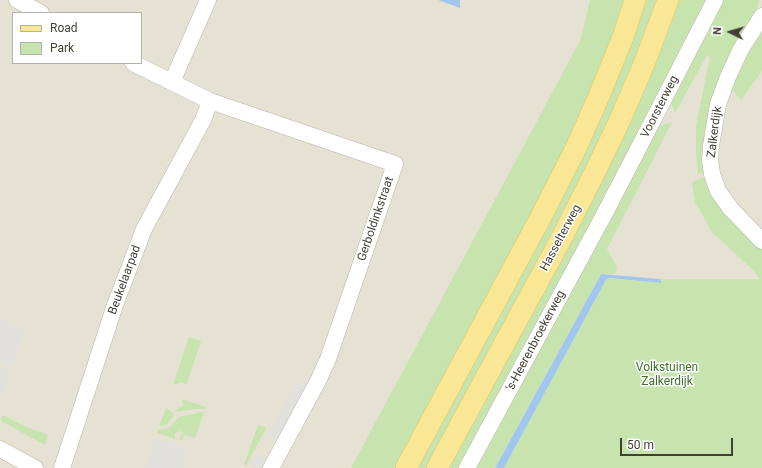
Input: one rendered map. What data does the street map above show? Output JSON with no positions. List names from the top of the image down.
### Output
{
  "streets": {
    "main road": ["Hasselterweg"],
    "street": [
      "Voorsterweg",
      "Zalkerdijk",
      "Gerboldinkstraat",
      "Beukelaarpad",
      "'s-Heerenbroekerweg"
    ]
  },
  "crossings": [
    ["Voorsterweg", "'s-Heerenbroekerweg"],
    ["Gerboldinkstraat", "Beukelaarpad"]
  ],
  "parks": ["Volkstuinen Zalkerdijk"],
  "legend": ["Road", "Park"],
  "scale_bar": "50 m",
  "north": "left"
}
